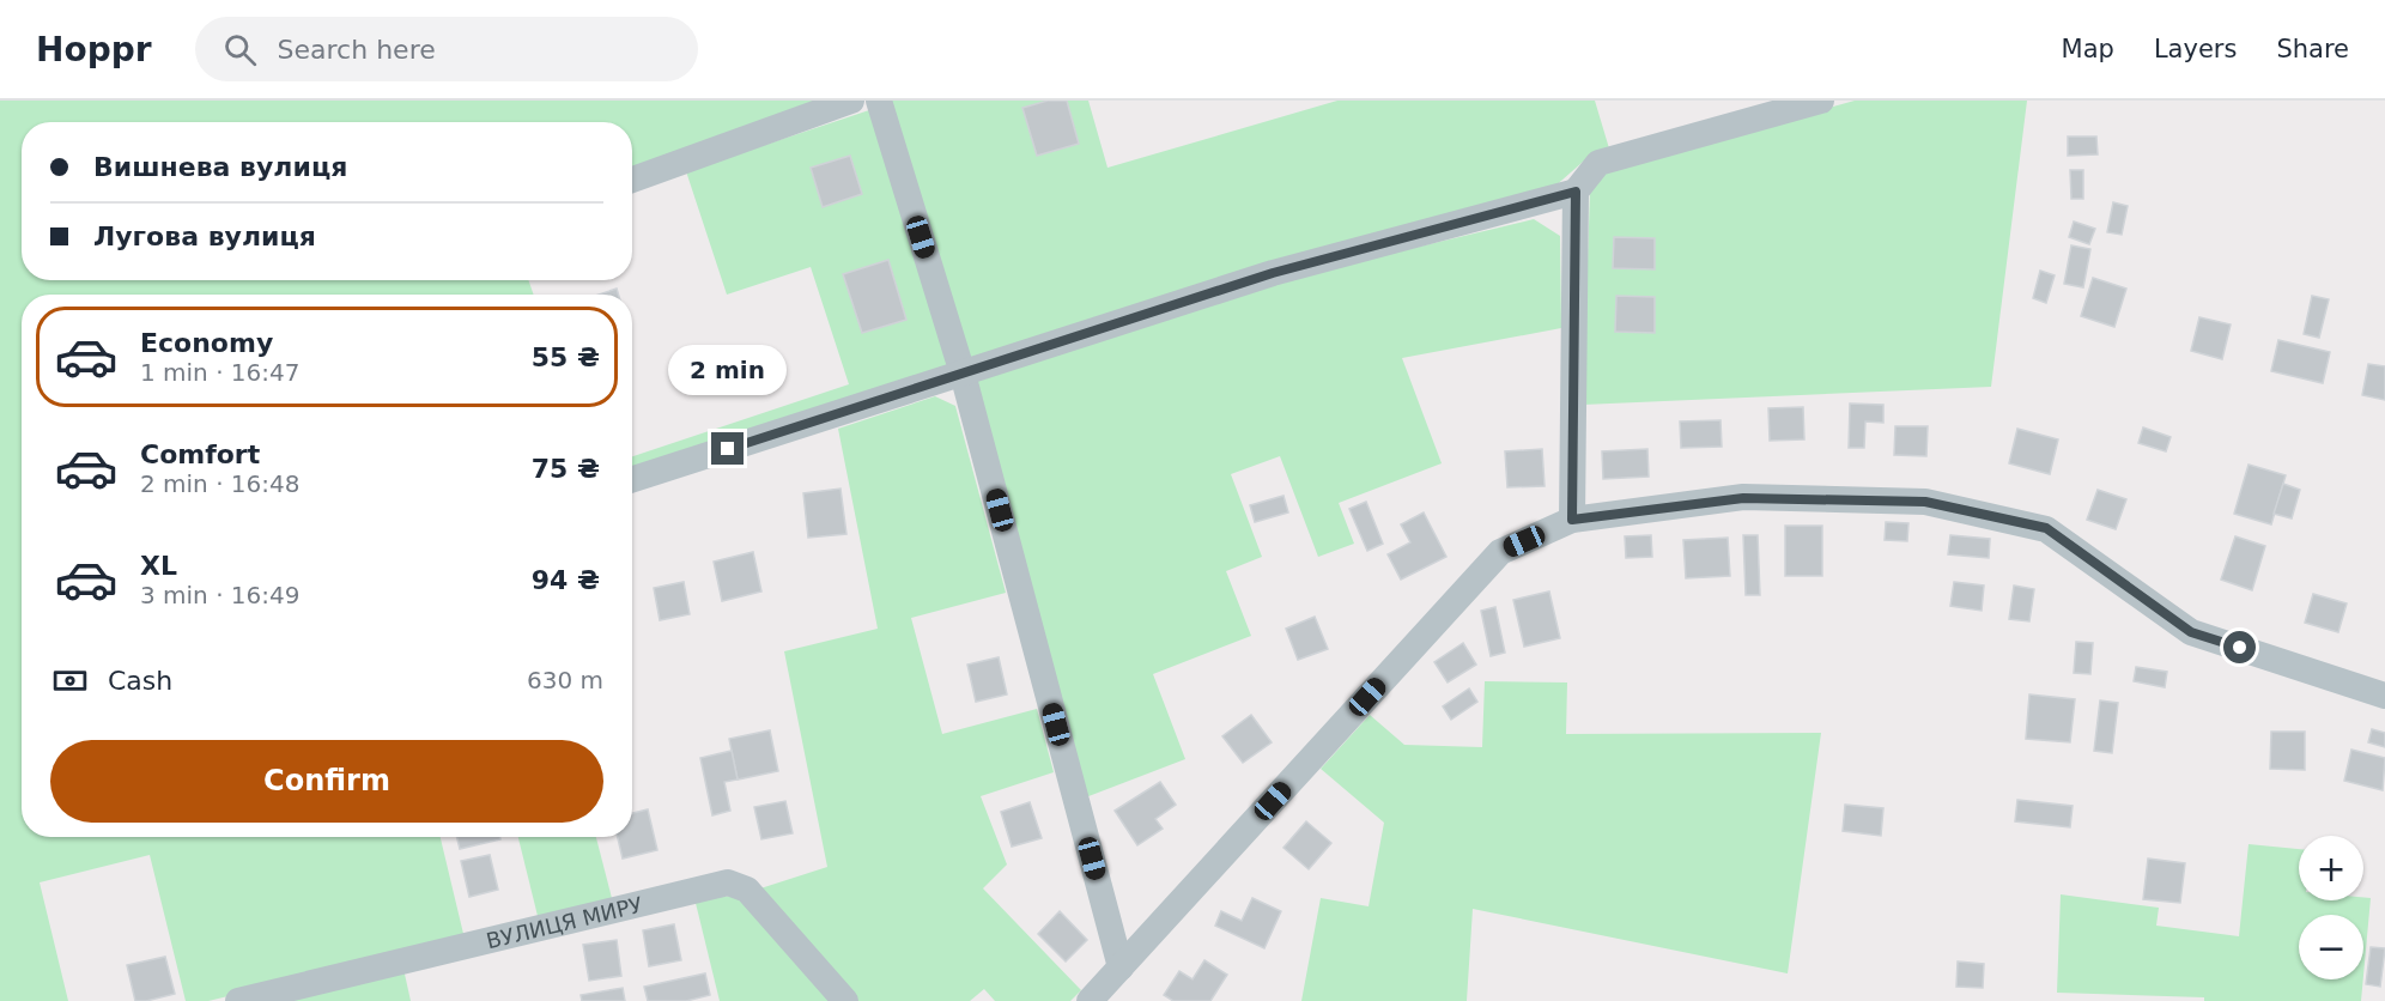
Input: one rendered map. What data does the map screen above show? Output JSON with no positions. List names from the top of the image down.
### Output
{
  "streets": {
    "street": ["ВУЛИЦЯ МИРУ"]
  },
  "page": {
    "header": "Hoppr",
    "search": "Search here",
    "nav": ["Map", "Layers", "Share"],
    "banner": ["Вишнева вулиця", "Лугова вулиця"],
    "list": [
      {
        "name": "Economy",
        "note": "1 min · 16:47",
        "value": "55 ₴"
      },
      {
        "name": "Comfort",
        "note": "2 min · 16:48",
        "value": "75 ₴"
      },
      {
        "name": "XL",
        "note": "3 min · 16:49",
        "value": "94 ₴"
      }
    ],
    "bubble": "2 min",
    "pay": ["Cash", "630 m"],
    "buttons": "Confirm",
    "map_buttons": ["+", "−"]
  }
}
